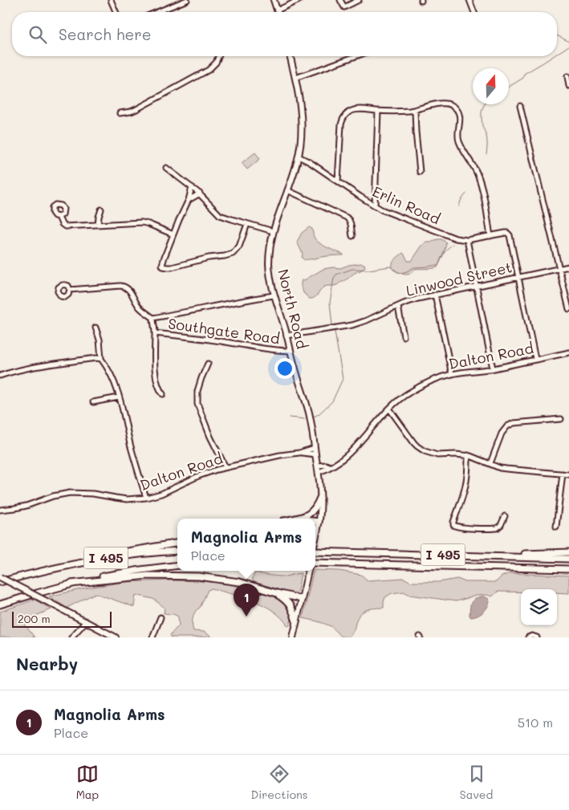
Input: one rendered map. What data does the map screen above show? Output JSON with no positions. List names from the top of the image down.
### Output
{
  "streets": {
    "highway": ["I 495"],
    "main road": ["North Road"],
    "street": [
      "Erlin Road",
      "Linwood Street",
      "Southgate Road",
      "Dalton Road"
    ]
  },
  "crossings": [
    ["Erlin Road", "Linwood Street"],
    ["Erlin Road", "North Road"],
    ["Linwood Street", "North Road"],
    ["North Road", "Southgate Road"],
    ["North Road", "Dalton Road"]
  ],
  "scale_bar": "200 m",
  "north": "top",
  "page": {
    "search": "Search here",
    "popup": ["Magnolia Arms", "Place"],
    "pins": "1",
    "scale": "200 m",
    "heading": "Nearby",
    "list": [
      {
        "mark": "1",
        "name": "Magnolia Arms",
        "note": "Place",
        "value": "510 m"
      }
    ],
    "nav": ["Map", "Directions", "Saved"]
  }
}
